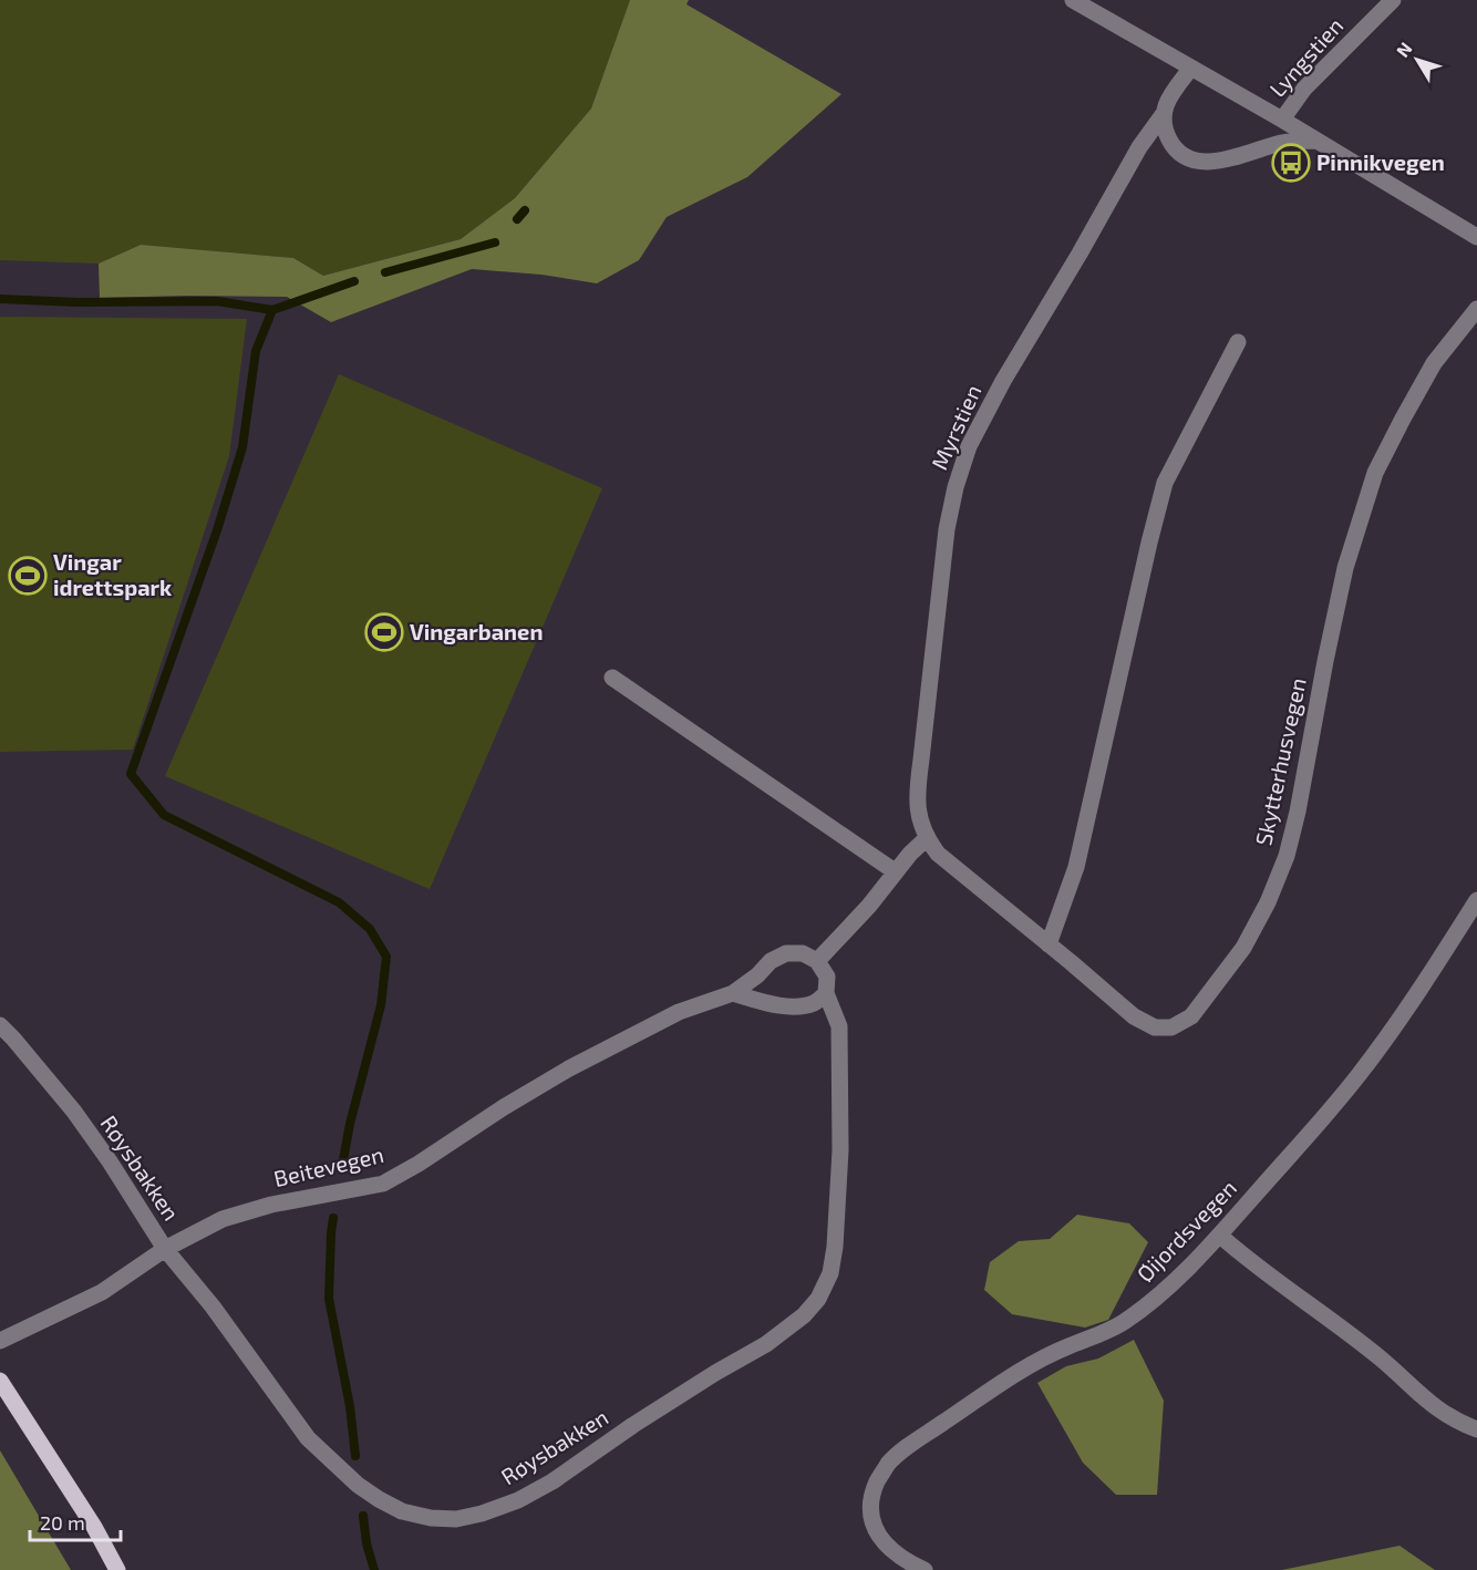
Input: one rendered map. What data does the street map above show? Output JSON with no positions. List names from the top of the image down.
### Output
{
  "streets": {
    "street": [
      "Lyngstien",
      "Myrstien",
      "Skytterhusvegen",
      "Beitevegen",
      "Røysbakken",
      "Øijordsvegen"
    ]
  },
  "crossings": [
    ["Myrstien", "Skytterhusvegen"],
    ["Beitevegen", "Røysbakken"]
  ],
  "places": {
    "bus stop": ["Pinnikvegen"],
    "sports": ["Vingar idrettspark", "Vingarbanen"]
  },
  "scale_bar": "20 m",
  "north": "top left"
}
